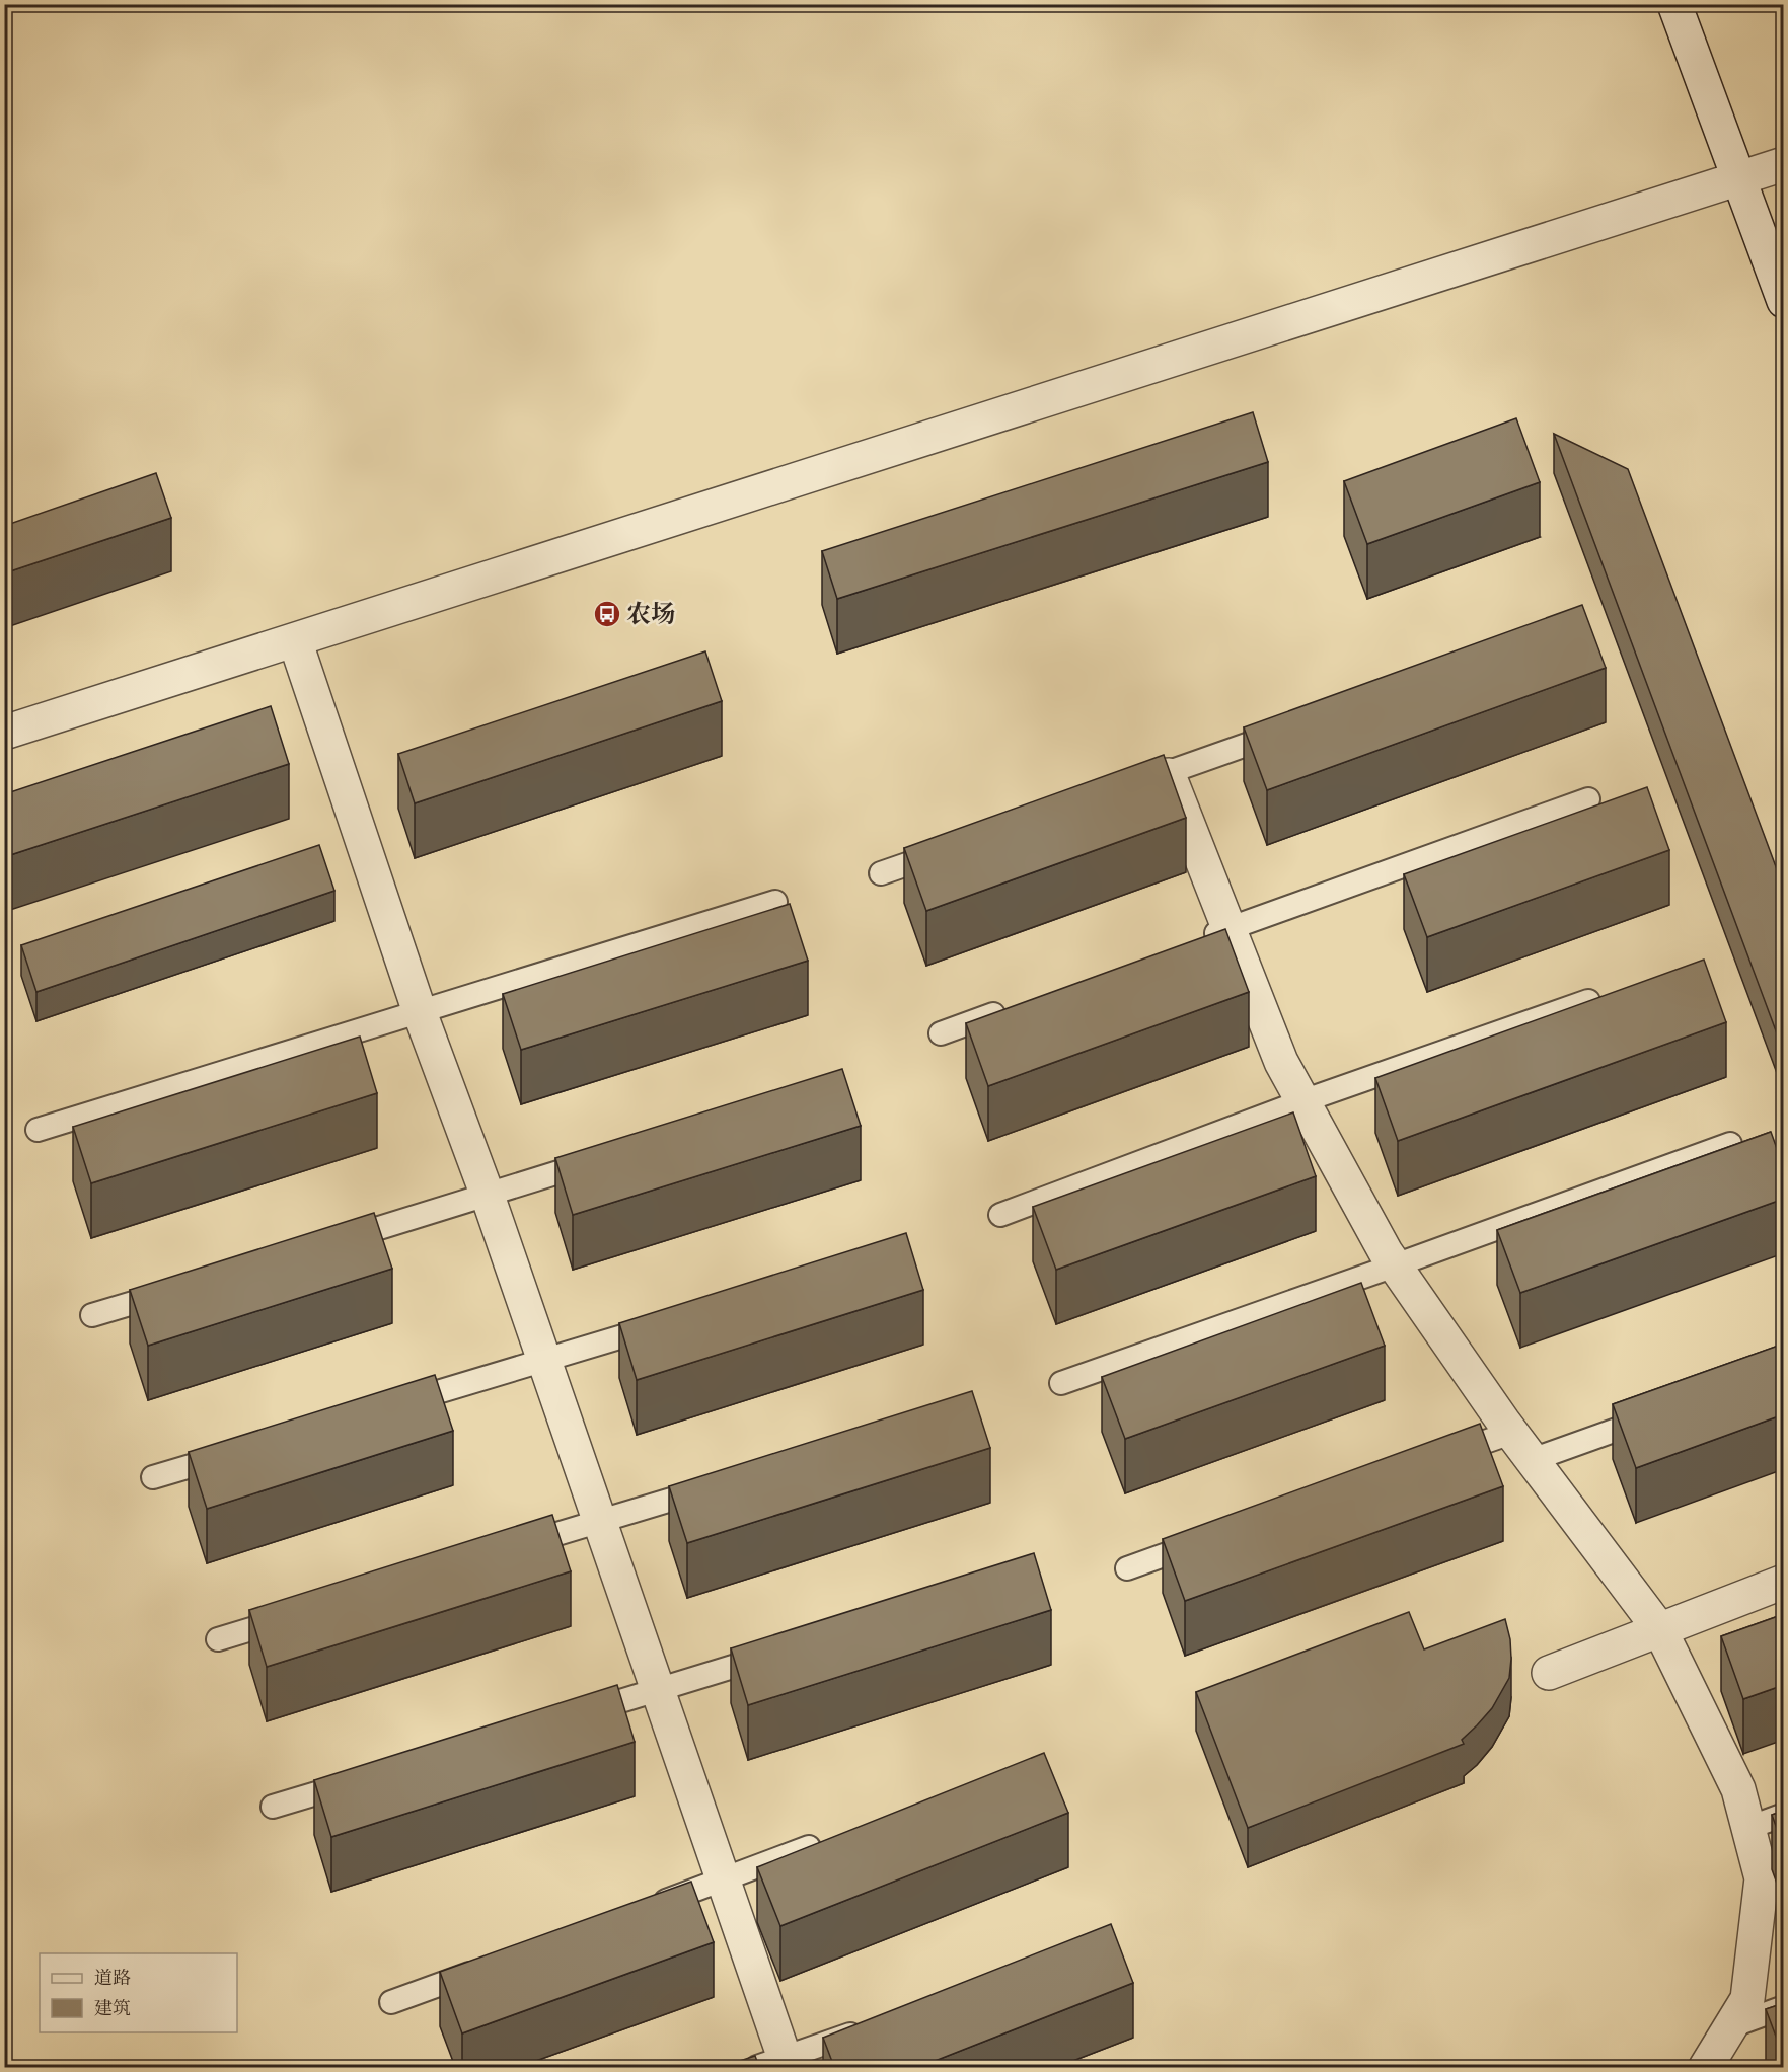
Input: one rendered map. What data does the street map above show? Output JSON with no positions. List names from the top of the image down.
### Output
{
  "places": {
    "bus stop": ["农场"]
  },
  "legend": ["道路", "建筑"]
}
